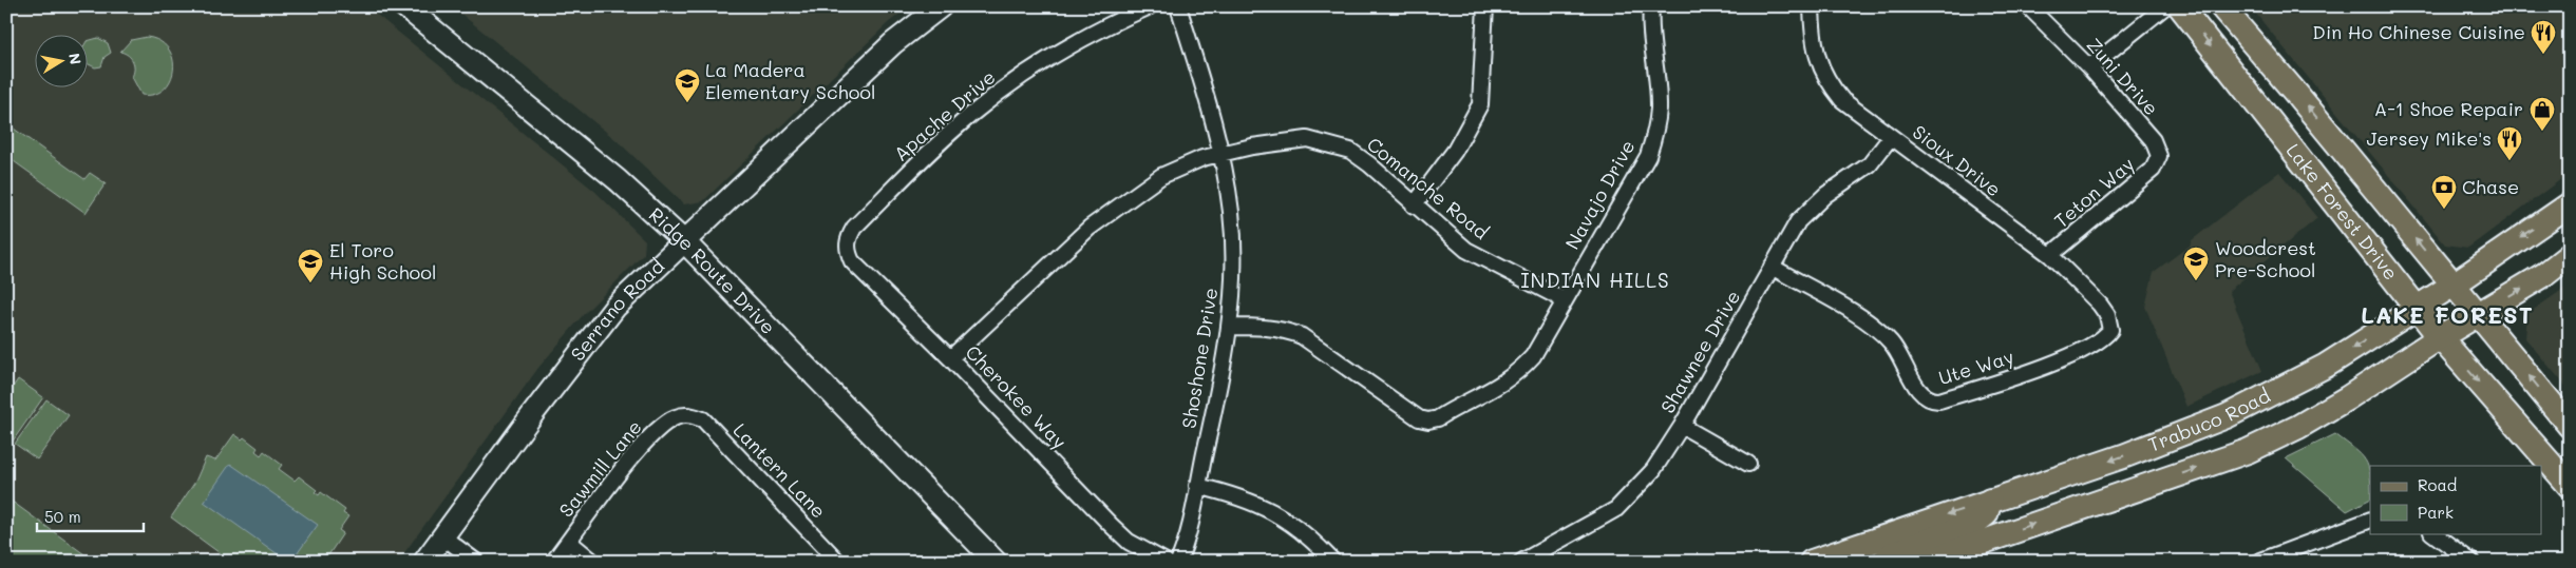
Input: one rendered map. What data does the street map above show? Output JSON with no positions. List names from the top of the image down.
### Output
{
  "streets": {
    "main road": [
      "Lake Forest Drive",
      "Ridge Route Drive",
      "Serrano Road",
      "Trabuco Road"
    ],
    "street": [
      "Zuni Drive",
      "Apache Drive",
      "Sioux Drive",
      "Comanche Road",
      "Teton Way",
      "Navajo Drive",
      "Shawnee Drive",
      "Shoshone Drive",
      "Ute Way",
      "Cherokee Way",
      "Sawmill Lane",
      "Lantern Lane"
    ]
  },
  "crossings": [
    ["Zuni Drive", "Teton Way"],
    ["Apache Drive", "Cherokee Way"],
    ["Sioux Drive", "Teton Way"],
    ["Sioux Drive", "Shawnee Drive"],
    ["Sioux Drive", "Ute Way"],
    ["Comanche Road", "Navajo Drive"],
    ["Comanche Road", "Shoshone Drive"],
    ["Comanche Road", "Cherokee Way"],
    ["Navajo Drive", "Shoshone Drive"],
    ["Lake Forest Drive", "Trabuco Road"],
    ["Ridge Route Drive", "Serrano Road"],
    ["Shawnee Drive", "Ute Way"],
    ["Sawmill Lane", "Lantern Lane"]
  ],
  "districts": ["INDIAN HILLS", "LAKE FOREST"],
  "places": {
    "restaurant": ["Din Ho Chinese Cuisine", "Jersey Mike's"],
    "school or university": ["La Madera Elementary School", "Woodcrest Pre-School", "El Toro High School"],
    "shop": ["A-1 Shoe Repair"],
    "bank": ["Chase"]
  },
  "legend": ["Road", "Park"],
  "scale_bar": "50 m",
  "north": "right"
}
